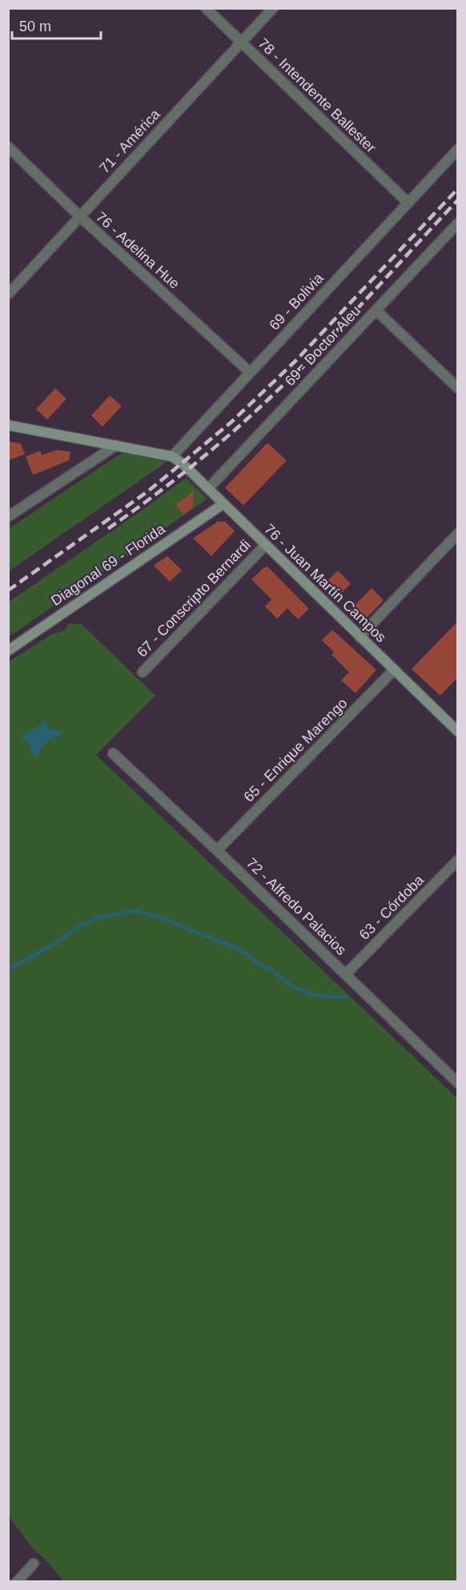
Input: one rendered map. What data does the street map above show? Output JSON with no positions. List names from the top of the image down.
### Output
{
  "streets": {
    "main road": ["Diagonal 69 - Florida", "76 - Juan Martín Campos"],
    "street": [
      "78 - Intendente Ballester",
      "71 - América",
      "76 - Adelina Hue",
      "69 - Bolivia",
      "69 - Doctor Aleu",
      "67 - Conscripto Bernardi",
      "65 - Enrique Marengo",
      "72 - Alfredo Palacios",
      "63 - Córdoba"
    ]
  },
  "crossings": [
    ["78 - Intendente Ballester", "71 - América"],
    ["78 - Intendente Ballester", "69 - Bolivia"],
    ["71 - América", "76 - Adelina Hue"],
    ["76 - Adelina Hue", "69 - Bolivia"],
    ["69 - Bolivia", "76 - Juan Martín Campos"],
    ["69 - Doctor Aleu", "76 - Juan Martín Campos"],
    ["Diagonal 69 - Florida", "76 - Juan Martín Campos"],
    ["76 - Juan Martín Campos", "67 - Conscripto Bernardi"],
    ["76 - Juan Martín Campos", "65 - Enrique Marengo"],
    ["65 - Enrique Marengo", "72 - Alfredo Palacios"],
    ["72 - Alfredo Palacios", "63 - Córdoba"]
  ],
  "scale_bar": "50 m"
}
